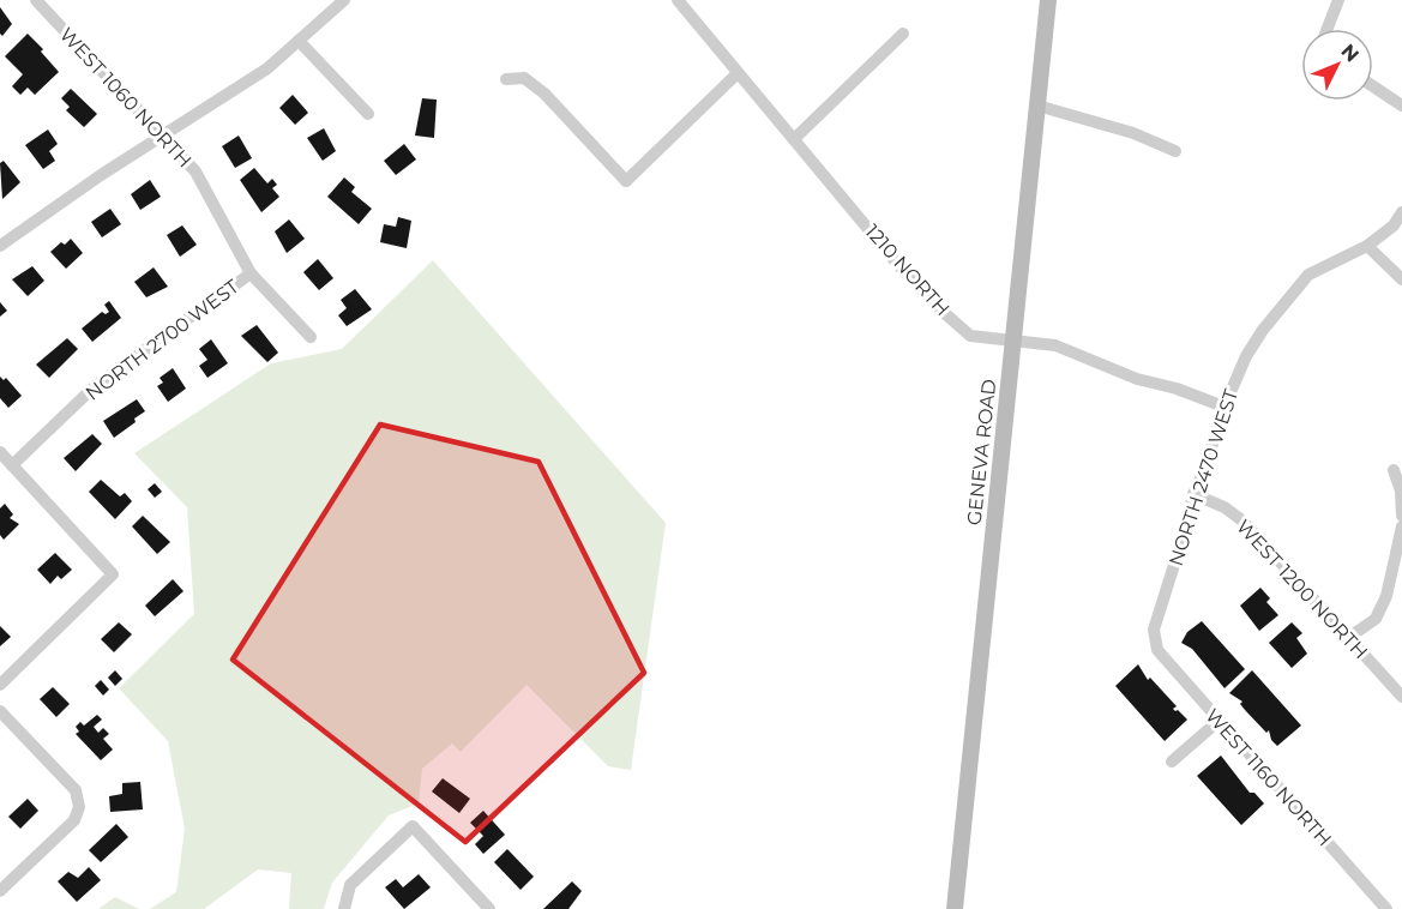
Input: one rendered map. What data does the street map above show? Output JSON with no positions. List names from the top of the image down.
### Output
{
  "streets": {
    "main road": ["GENEVA ROAD"],
    "street": [
      "WEST 1060 NORTH",
      "1210 NORTH",
      "NORTH 2700 WEST",
      "NORTH 2470 WEST",
      "WEST 1200 NORTH",
      "WEST 1160 NORTH"
    ]
  },
  "crossings": [
    ["WEST 1060 NORTH", "NORTH 2700 WEST"],
    ["1210 NORTH", "GENEVA ROAD"],
    ["1210 NORTH", "NORTH 2470 WEST"],
    ["NORTH 2470 WEST", "WEST 1200 NORTH"],
    ["NORTH 2470 WEST", "WEST 1160 NORTH"]
  ],
  "north": "top right"
}
